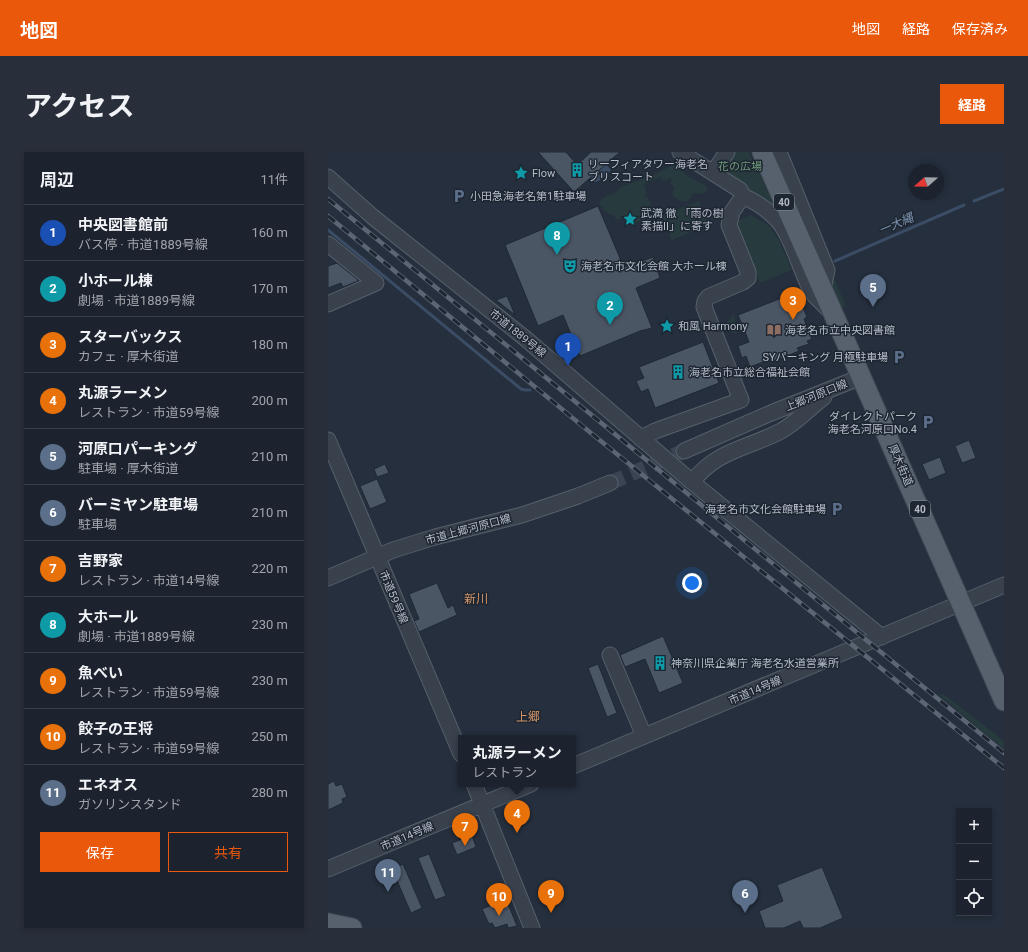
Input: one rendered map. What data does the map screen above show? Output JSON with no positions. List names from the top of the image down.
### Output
{
  "streets": {
    "main road": ["40", "厚木街道"],
    "street": [
      "市道1889号線",
      "上郷河原口線",
      "市道上郷河原口線",
      "市道59号線",
      "市道14号線"
    ]
  },
  "crossings": [
    ["市道1889号線", "市道14号線"],
    ["上郷河原口線", "厚木街道"],
    ["厚木街道", "市道14号線"],
    ["市道上郷河原口線", "市道59号線"]
  ],
  "districts": ["新川", "上郷"],
  "water": ["一大縄"],
  "parks": ["花の広場"],
  "places": {
    "building": ["リーフィアタワー海老名 ブリスコート", "海老名市立総合福祉会館", "神奈川県企業庁 海老名水道営業所"],
    "place": ["Flow", "武満 徹 「雨の樹 素描II」に寄す", "和風 Harmony"],
    "parking": [
      "小田急海老名第1駐車場",
      "SYパーキング 月極駐車場",
      "ダイレクトパーク 海老名河原口No.4",
      "海老名市文化会館駐車場"
    ],
    "theatre": ["海老名市文化会館 大ホール棟"],
    "library": ["海老名市立中央図書館"]
  },
  "north": "left",
  "page": {
    "header": "地図",
    "nav": ["地図", "経路", "保存済み"],
    "title": "アクセス",
    "buttons": [
      "経路",
      ["保存", "共有"]
    ],
    "heading": ["周辺", "11件"],
    "list": [
      {
        "mark": "1",
        "name": "中央図書館前",
        "note": "バス停 · 市道1889号線",
        "value": "160 m"
      },
      {
        "mark": "2",
        "name": "小ホール棟",
        "note": "劇場 · 市道1889号線",
        "value": "170 m"
      },
      {
        "mark": "3",
        "name": "スターバックス",
        "note": "カフェ · 厚木街道",
        "value": "180 m"
      },
      {
        "mark": "4",
        "name": "丸源ラーメン",
        "note": "レストラン · 市道59号線",
        "value": "200 m"
      },
      {
        "mark": "5",
        "name": "河原口パーキング",
        "note": "駐車場 · 厚木街道",
        "value": "210 m"
      },
      {
        "mark": "6",
        "name": "バーミヤン駐車場",
        "note": "駐車場",
        "value": "210 m"
      },
      {
        "mark": "7",
        "name": "吉野家",
        "note": "レストラン · 市道14号線",
        "value": "220 m"
      },
      {
        "mark": "8",
        "name": "大ホール",
        "note": "劇場 · 市道1889号線",
        "value": "230 m"
      },
      {
        "mark": "9",
        "name": "魚べい",
        "note": "レストラン · 市道59号線",
        "value": "230 m"
      },
      {
        "mark": "10",
        "name": "餃子の王将",
        "note": "レストラン · 市道59号線",
        "value": "250 m"
      },
      {
        "mark": "11",
        "name": "エネオス",
        "note": "ガソリンスタンド",
        "value": "280 m"
      }
    ],
    "pins": [
      "8",
      "5",
      "3",
      "2",
      "1",
      "4",
      "7",
      "11",
      "6",
      "9",
      "10"
    ],
    "popup": ["丸源ラーメン", "レストラン"],
    "map_buttons": ["+", "−"]
  }
}
